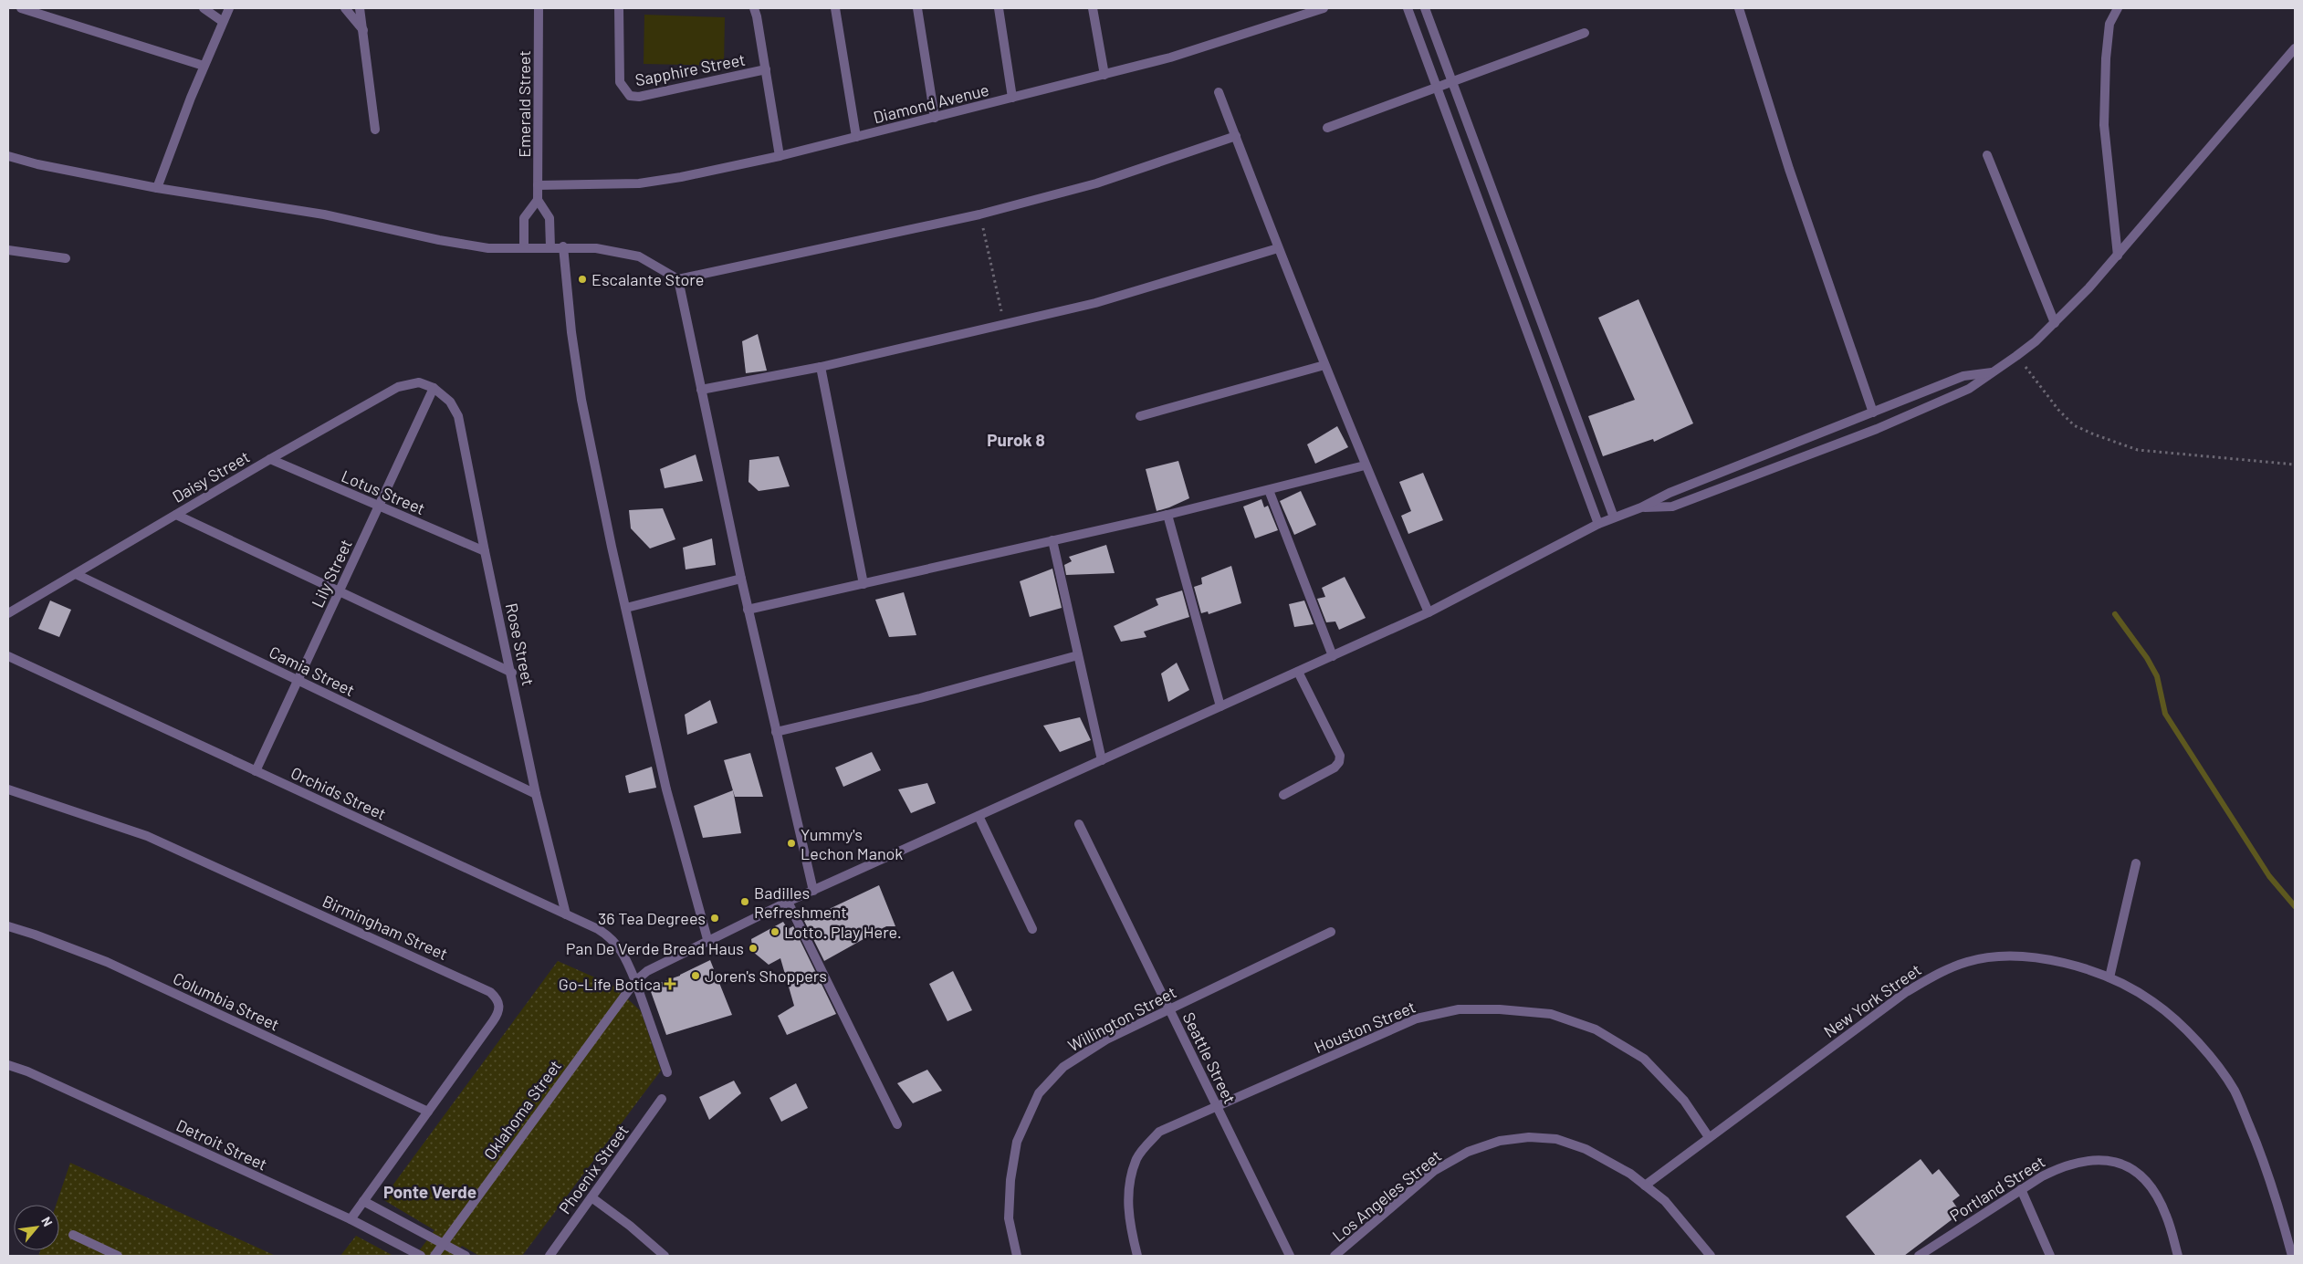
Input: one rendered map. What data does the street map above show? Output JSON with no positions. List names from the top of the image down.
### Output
{
  "streets": {
    "street": [
      "Sapphire Street",
      "Diamond Avenue",
      "Emerald Street",
      "Daisy Street",
      "Lotus Street",
      "Lily Street",
      "Rose Street",
      "Camia Street",
      "Orchids Street",
      "Birmingham Street",
      "New York Street",
      "Columbia Street",
      "Willington Street",
      "Houston Street",
      "Seattle Street",
      "Oklahoma Street",
      "Detroit Street",
      "Phoenix Street",
      "Portland Street",
      "Los Angeles Street"
    ]
  },
  "crossings": [
    ["Sapphire Street", "Diamond Avenue"],
    ["Diamond Avenue", "Emerald Street"],
    ["Daisy Street", "Lotus Street"],
    ["Daisy Street", "Lily Street"],
    ["Daisy Street", "Rose Street"],
    ["Daisy Street", "Camia Street"],
    ["Lotus Street", "Lily Street"],
    ["Lotus Street", "Rose Street"],
    ["Lily Street", "Rose Street"],
    ["Lily Street", "Camia Street"],
    ["Lily Street", "Orchids Street"],
    ["Rose Street", "Camia Street"],
    ["Rose Street", "Orchids Street"],
    ["Orchids Street", "Oklahoma Street"],
    ["Birmingham Street", "Columbia Street"],
    ["Birmingham Street", "Detroit Street"],
    ["New York Street", "Houston Street"],
    ["New York Street", "Los Angeles Street"],
    ["Willington Street", "Seattle Street"],
    ["Houston Street", "Seattle Street"]
  ],
  "districts": ["Purok 8", "Ponte Verde"],
  "places": {
    "other": [
      "Escalante Store",
      "Yummy's Lechon Manok",
      "Badilles Refreshment",
      "36 Tea Degrees",
      "Lotto. Play Here.",
      "Pan De Verde Bread Haus",
      "Joren's Shoppers"
    ],
    "health": ["Go-Life Botica"]
  },
  "north": "top right"
}
